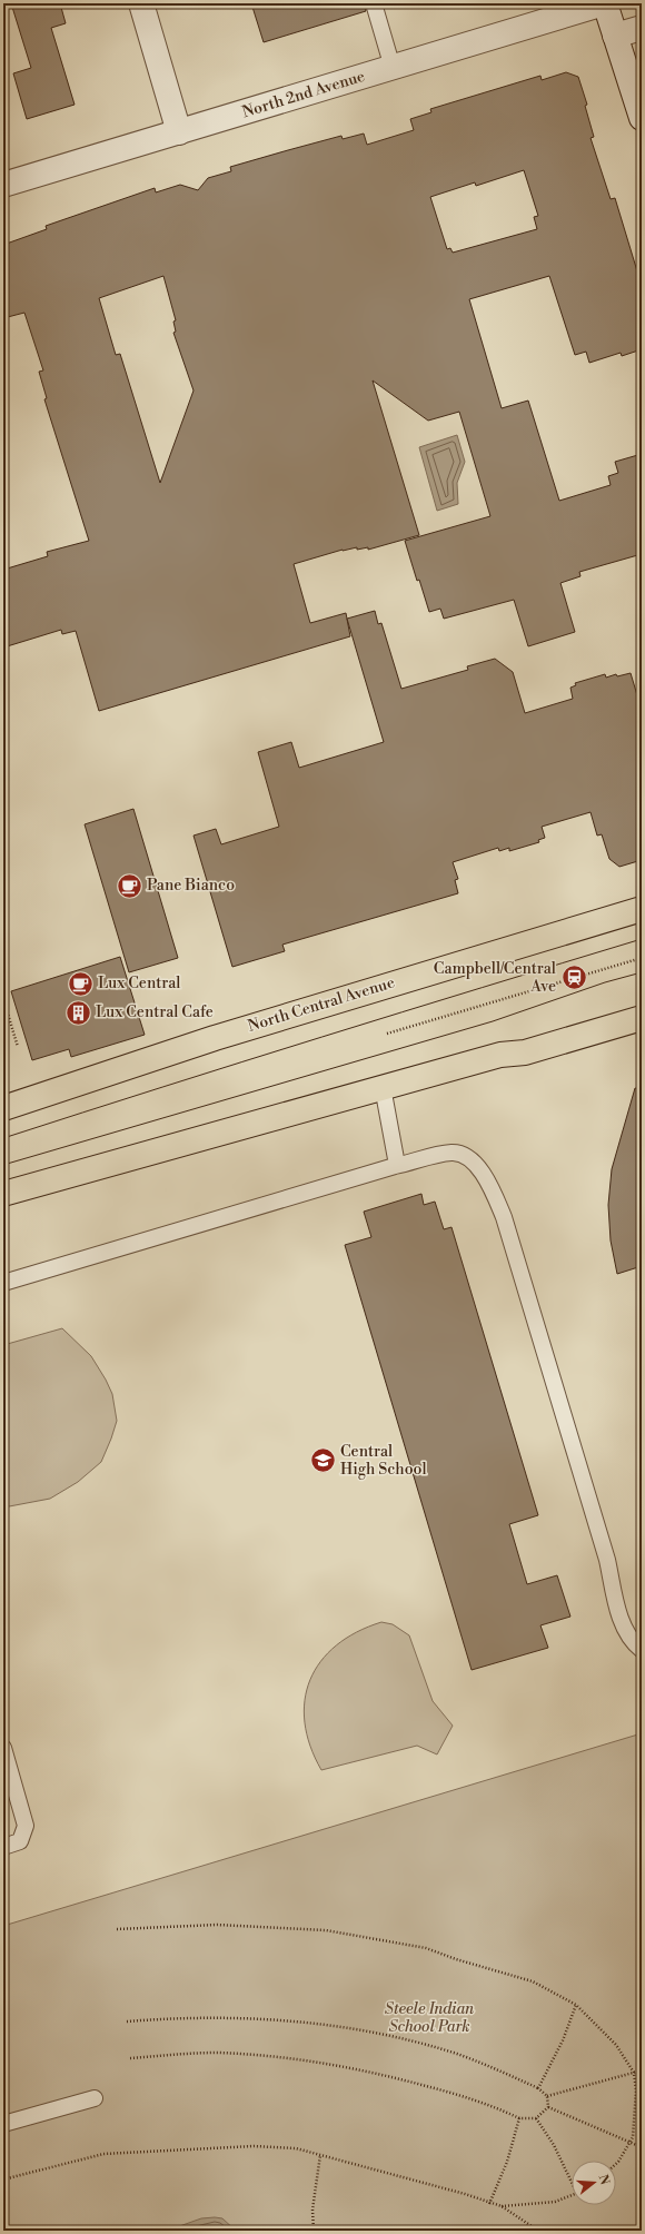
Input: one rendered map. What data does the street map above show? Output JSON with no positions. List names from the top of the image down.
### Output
{
  "streets": {
    "main road": ["North Central Avenue"],
    "street": ["North 2nd Avenue"]
  },
  "parks": ["Steele Indian School Park"],
  "places": {
    "cafe": ["Pane Bianco", "Lux Central"],
    "station": ["Campbell/Central Ave"],
    "building": ["Lux Central Cafe"],
    "school or university": ["Central High School"]
  },
  "north": "right"
}
